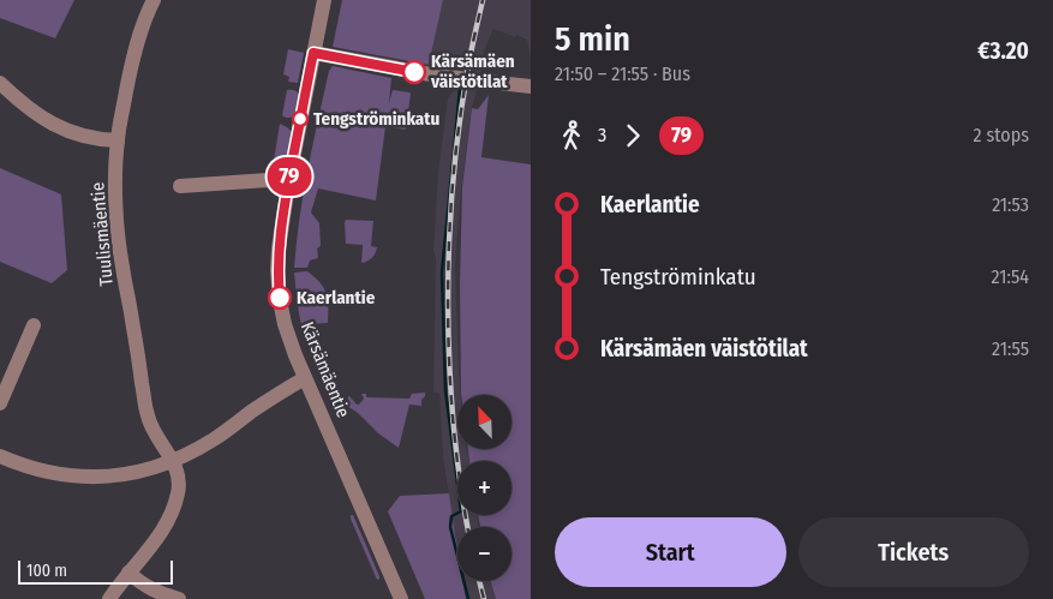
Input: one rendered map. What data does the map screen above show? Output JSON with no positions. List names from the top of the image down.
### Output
{
  "streets": {
    "street": ["Tuulismäentie", "Kärsämäentie"]
  },
  "places": ["Kärsämäen väistötilat", "Tengströminkatu", "Kaerlantie"],
  "lines": ["bus line 79"],
  "scale_bar": "100 m",
  "north": "top left",
  "page": {
    "on_map": "79",
    "heading": ["5 min", "21:50 – 21:55 · Bus", "€3.20"],
    "legs": ["3", "79", "2 stops"],
    "list": [
      {
        "name": "Kaerlantie",
        "value": "21:53"
      },
      {
        "name": "Tengströminkatu",
        "value": "21:54"
      },
      {
        "name": "Kärsämäen väistötilat",
        "value": "21:55"
      }
    ],
    "map_buttons": ["+", "−"],
    "buttons": ["Start", "Tickets"],
    "scale": "100 m"
  }
}
